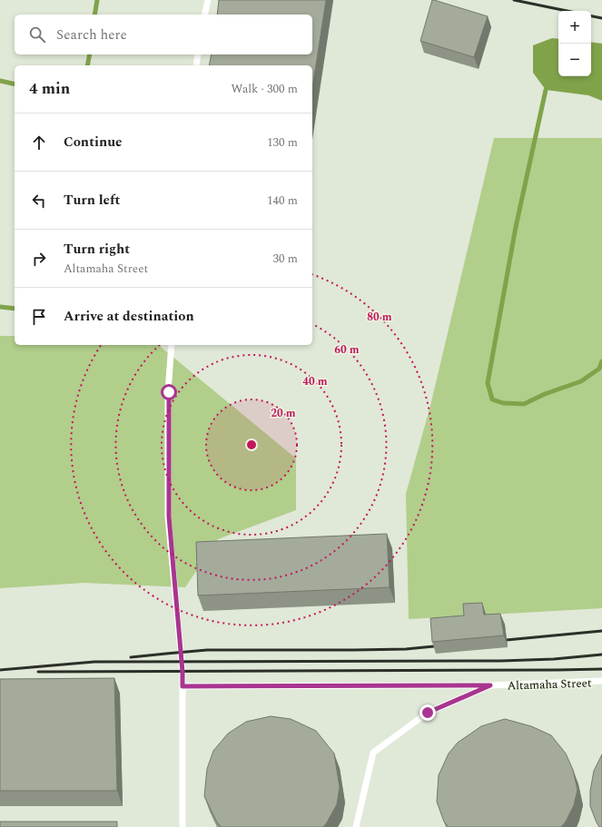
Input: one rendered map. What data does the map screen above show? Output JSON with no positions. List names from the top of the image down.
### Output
{
  "streets": {
    "lane": ["Altamaha Street"]
  },
  "page": {
    "map_buttons": ["+", "−"],
    "search": "Search here",
    "heading": ["4 min", "Walk · 300 m"],
    "list": [
      ["Continue", "130 m"],
      ["Turn left", "140 m"],
      ["Turn right", "Altamaha Street", "30 m"],
      "Arrive at destination"
    ]
  },
  "rings": [
    "80 m",
    "60 m",
    "40 m",
    "20 m"
  ]
}
